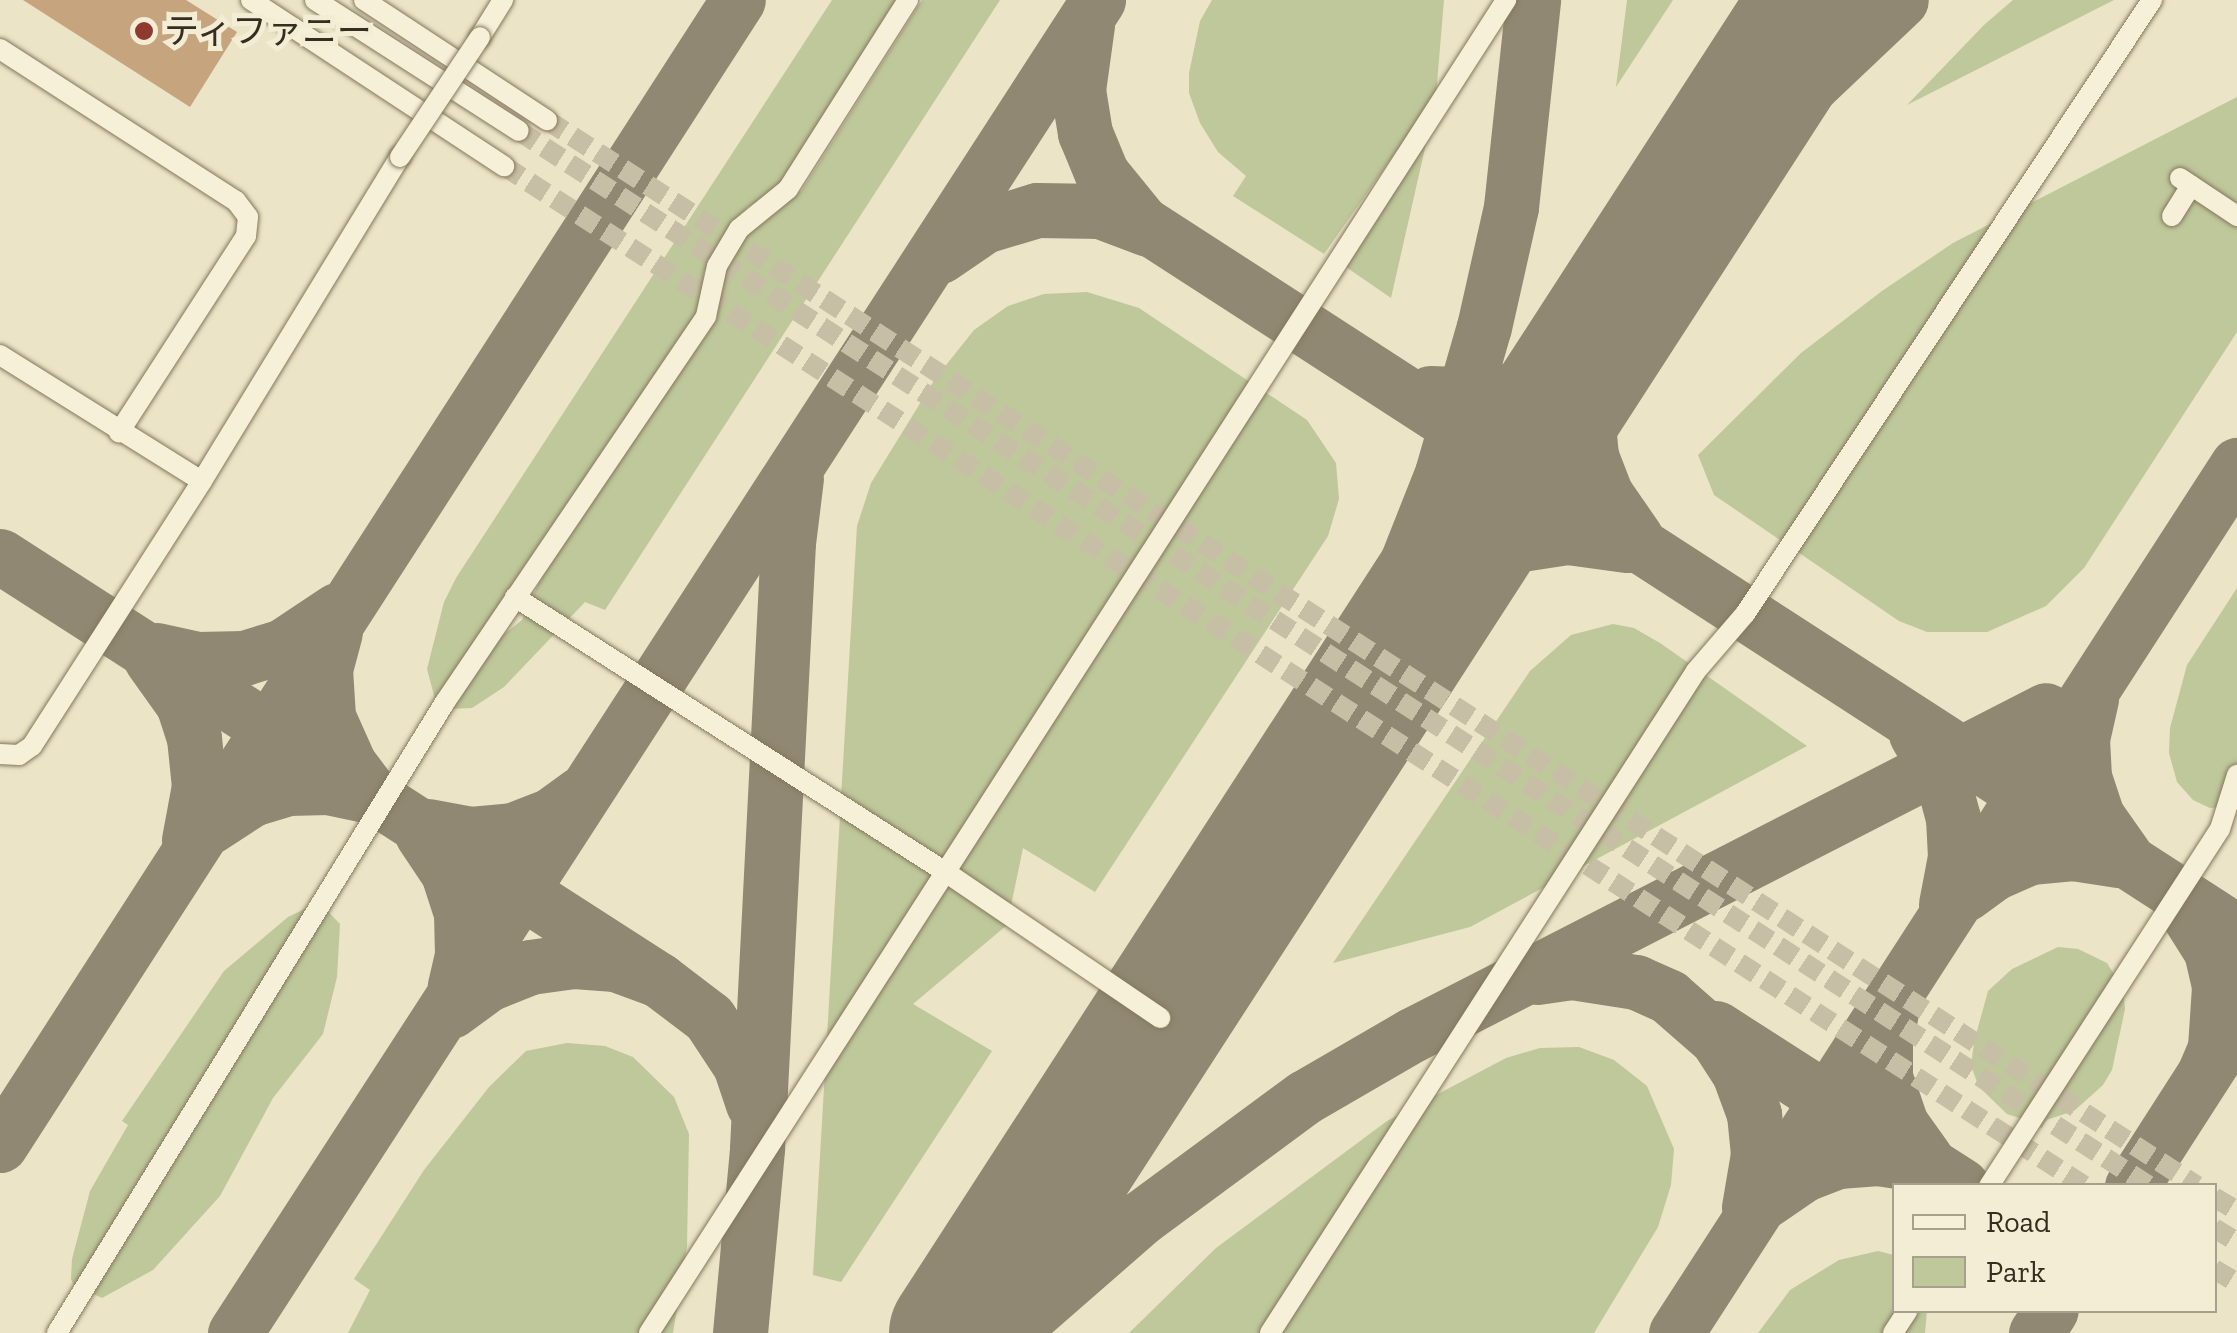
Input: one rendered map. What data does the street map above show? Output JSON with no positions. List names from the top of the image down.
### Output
{
  "places": ["ティファニー"],
  "legend": ["Road", "Park"]
}
